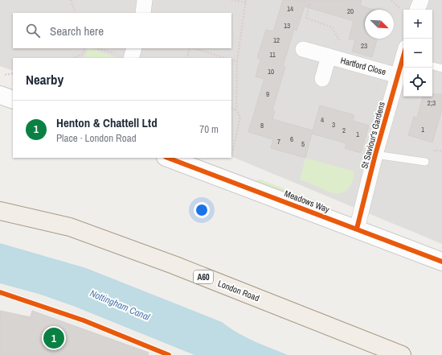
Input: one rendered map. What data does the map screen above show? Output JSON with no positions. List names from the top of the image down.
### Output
{
  "streets": {
    "main road": ["A60", "London Road"],
    "street": ["Hartford Close", "St Saviour's Gardens", "Meadows Way"]
  },
  "crossings": [
    ["Hartford Close", "St Saviour's Gardens"],
    ["St Saviour's Gardens", "Meadows Way"]
  ],
  "water": ["Nottingham Canal"],
  "house_numbers": [
    "14",
    "20",
    "13",
    "12",
    "23",
    "11",
    "10",
    "9",
    "2;3",
    "4",
    "3",
    "8",
    "1",
    "2",
    "1",
    "6",
    "7",
    "5"
  ],
  "north": "bottom right",
  "page": {
    "map_buttons": ["+", "−"],
    "search": "Search here",
    "heading": "Nearby",
    "list": [
      {
        "mark": "1",
        "name": "Henton & Chattell Ltd",
        "note": "Place · London Road",
        "value": "70 m"
      }
    ],
    "pins": "1"
  }
}
